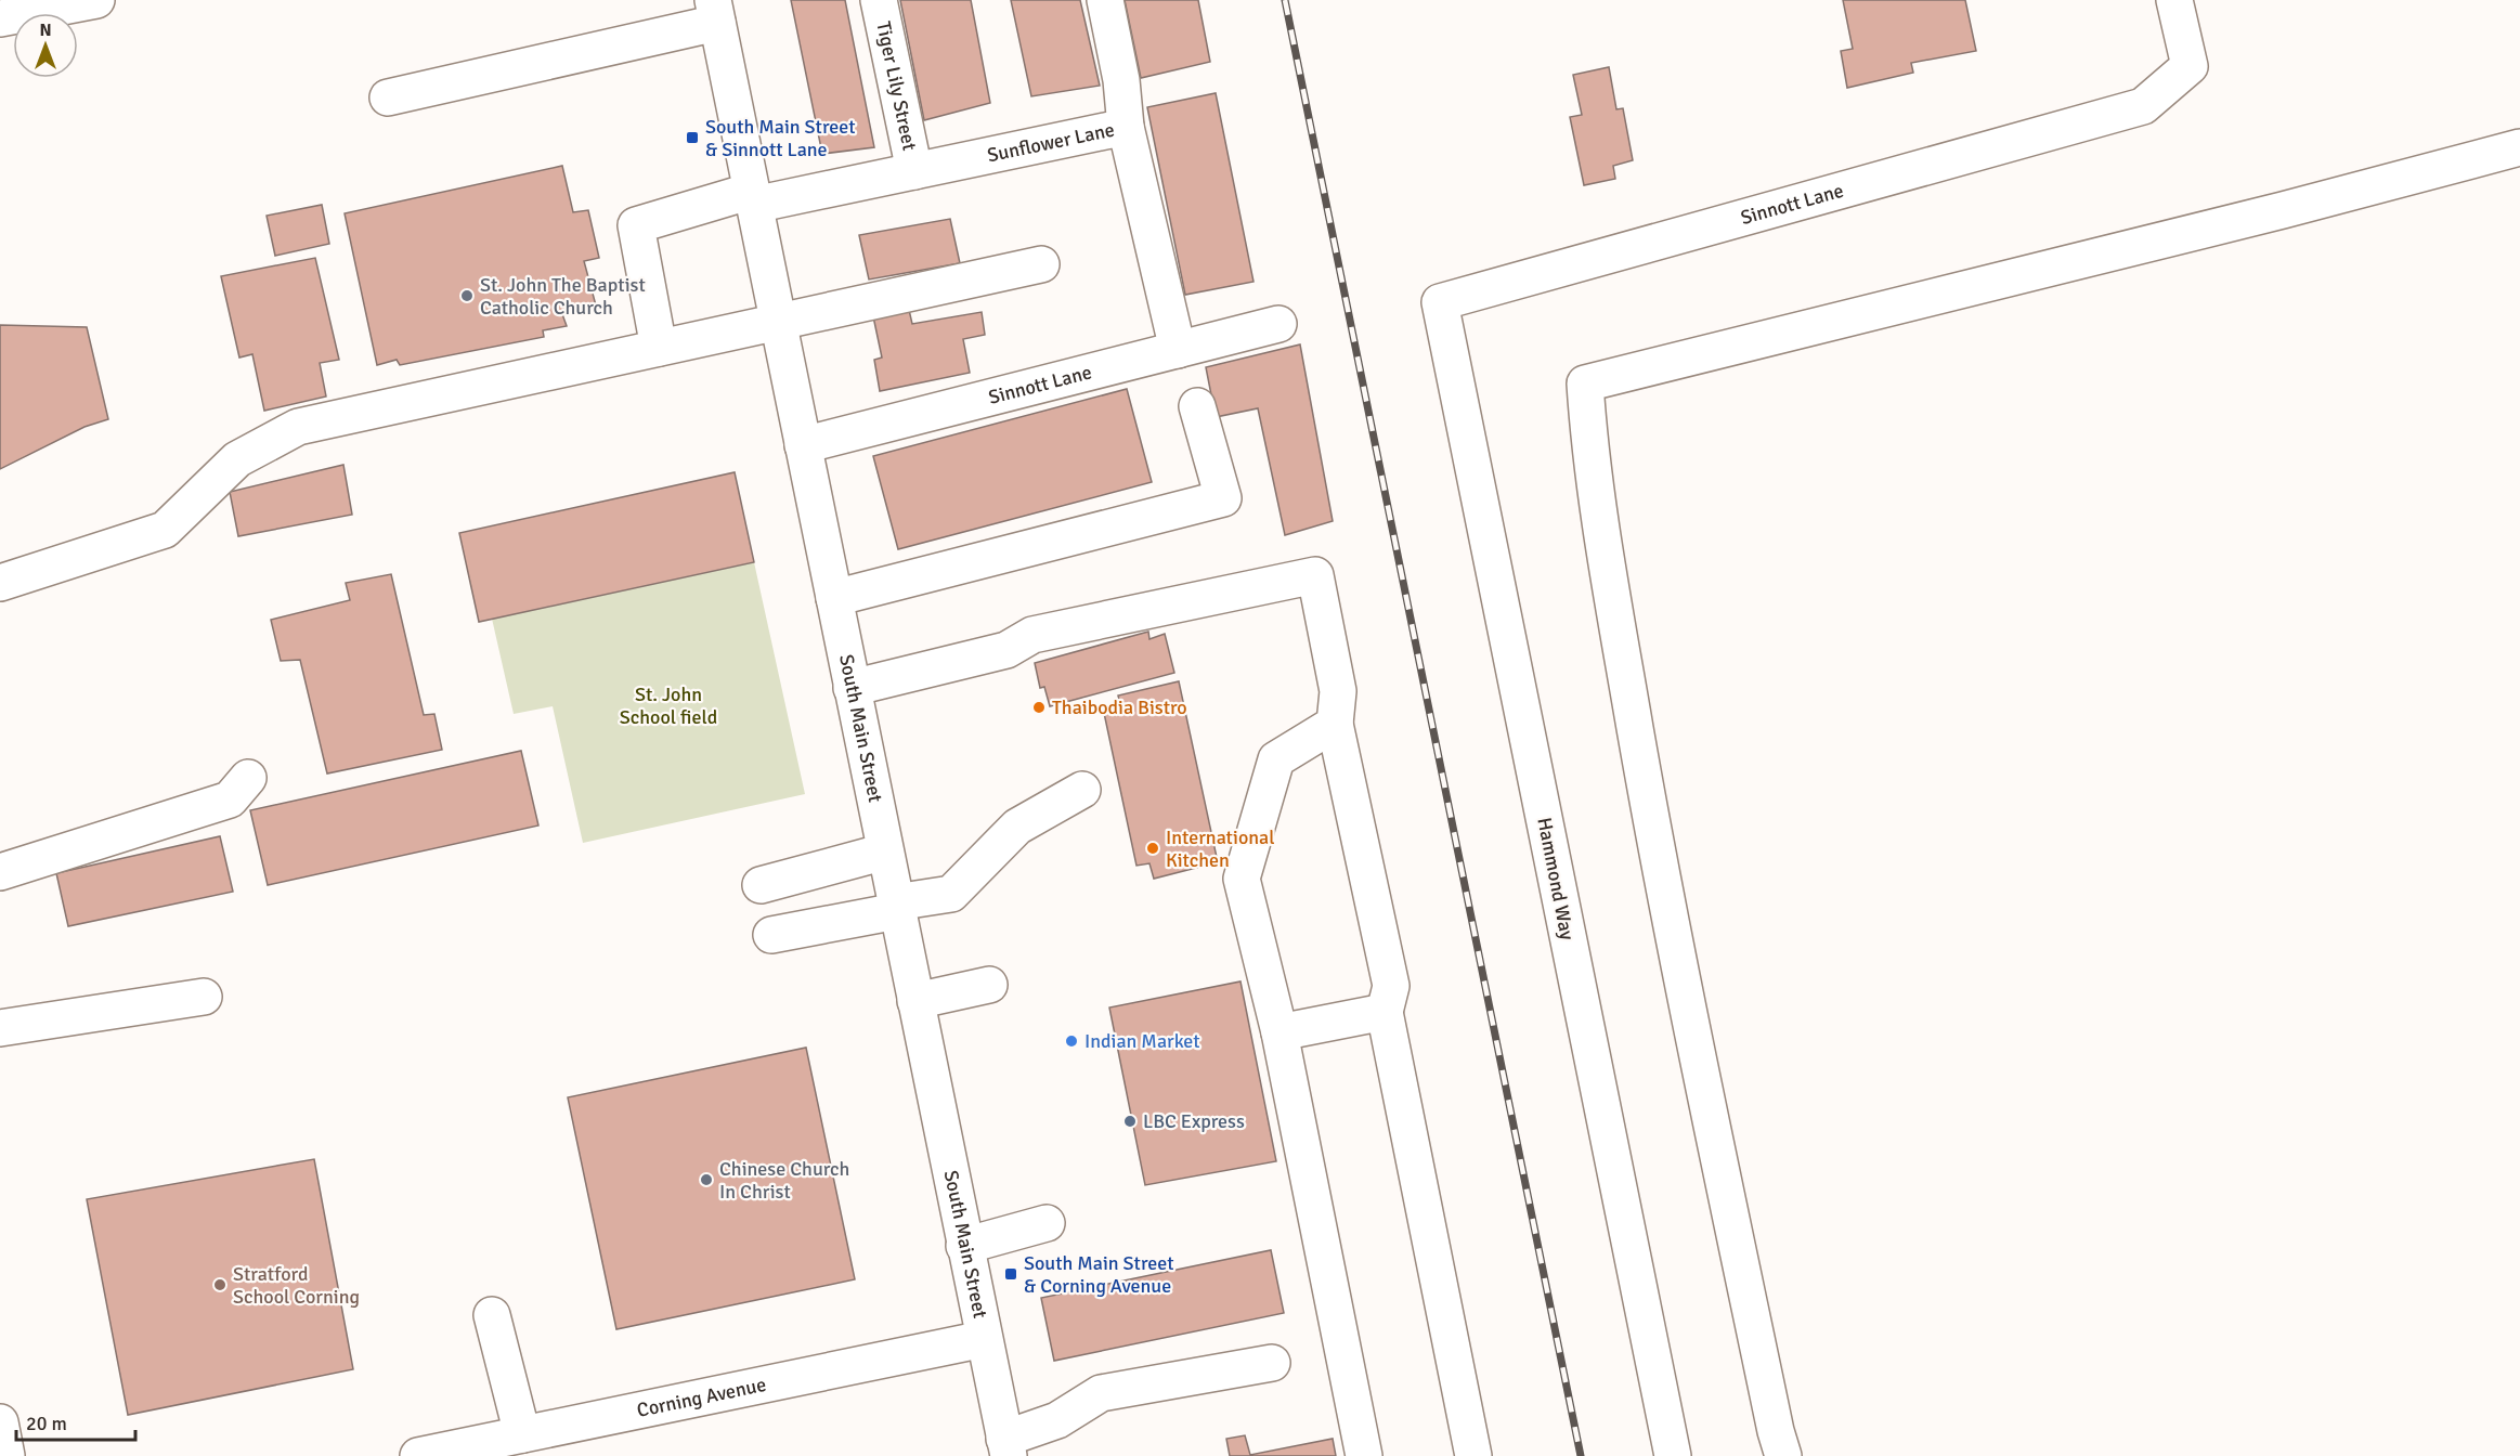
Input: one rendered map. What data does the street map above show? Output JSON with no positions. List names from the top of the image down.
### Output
{
  "streets": {
    "street": [
      "Tiger Lily Street",
      "Sunflower Lane",
      "Sinnott Lane",
      "South Main Street",
      "Hammond Way",
      "Corning Avenue"
    ]
  },
  "crossings": [
    ["Tiger Lily Street", "Sunflower Lane"],
    ["Sunflower Lane", "Sinnott Lane"],
    ["Sunflower Lane", "South Main Street"],
    ["Sinnott Lane", "South Main Street"],
    ["Sinnott Lane", "Hammond Way"],
    ["South Main Street", "Corning Avenue"]
  ],
  "parks": ["St. John School field"],
  "places": {
    "transit": ["South Main Street & Sinnott Lane", "South Main Street & Corning Avenue"],
    "other": [
      "St. John The Baptist Catholic Church",
      "Thaibodia Bistro",
      "International Kitchen",
      "Indian Market",
      "LBC Express",
      "Chinese Church In Christ",
      "Stratford School Corning"
    ]
  },
  "scale_bar": "20 m",
  "north": "top"
}
